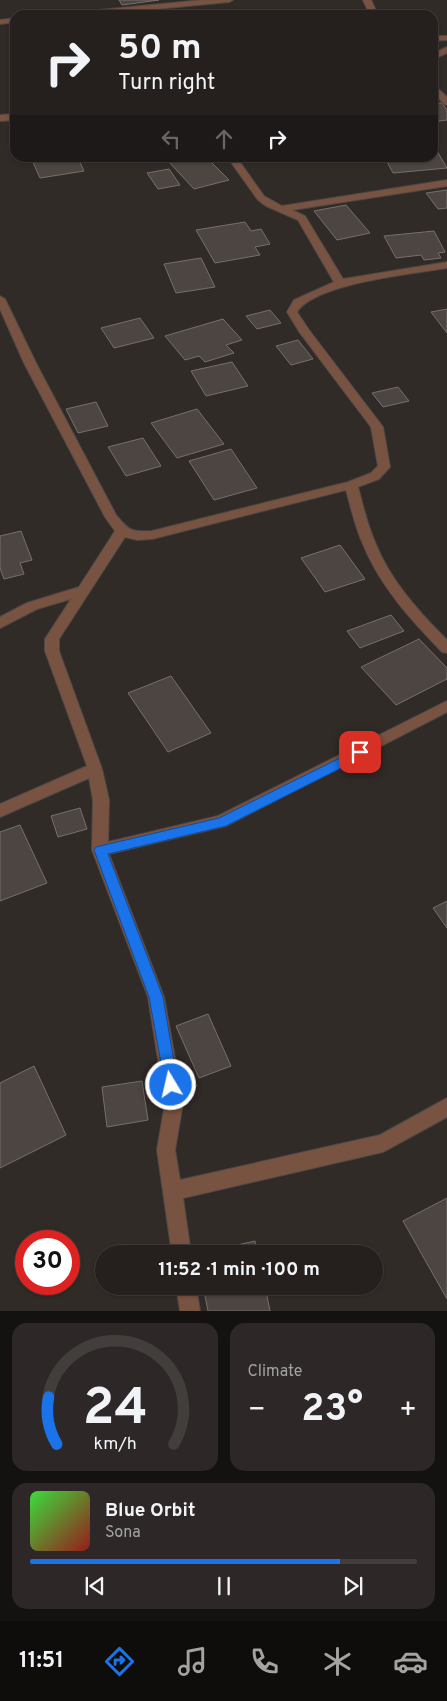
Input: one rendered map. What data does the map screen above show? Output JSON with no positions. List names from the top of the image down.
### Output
{
  "page": {
    "turn": ["50 m", "Turn right"],
    "limit": "30",
    "trip": "11:52 · 1 min · 100 m",
    "tile": "Climate",
    "heat": ["−", "23°", "+"],
    "song": ["Blue Orbit", "Sona"],
    "tabs": "11:51",
    "gauge": ["24", "km/h"]
  }
}
